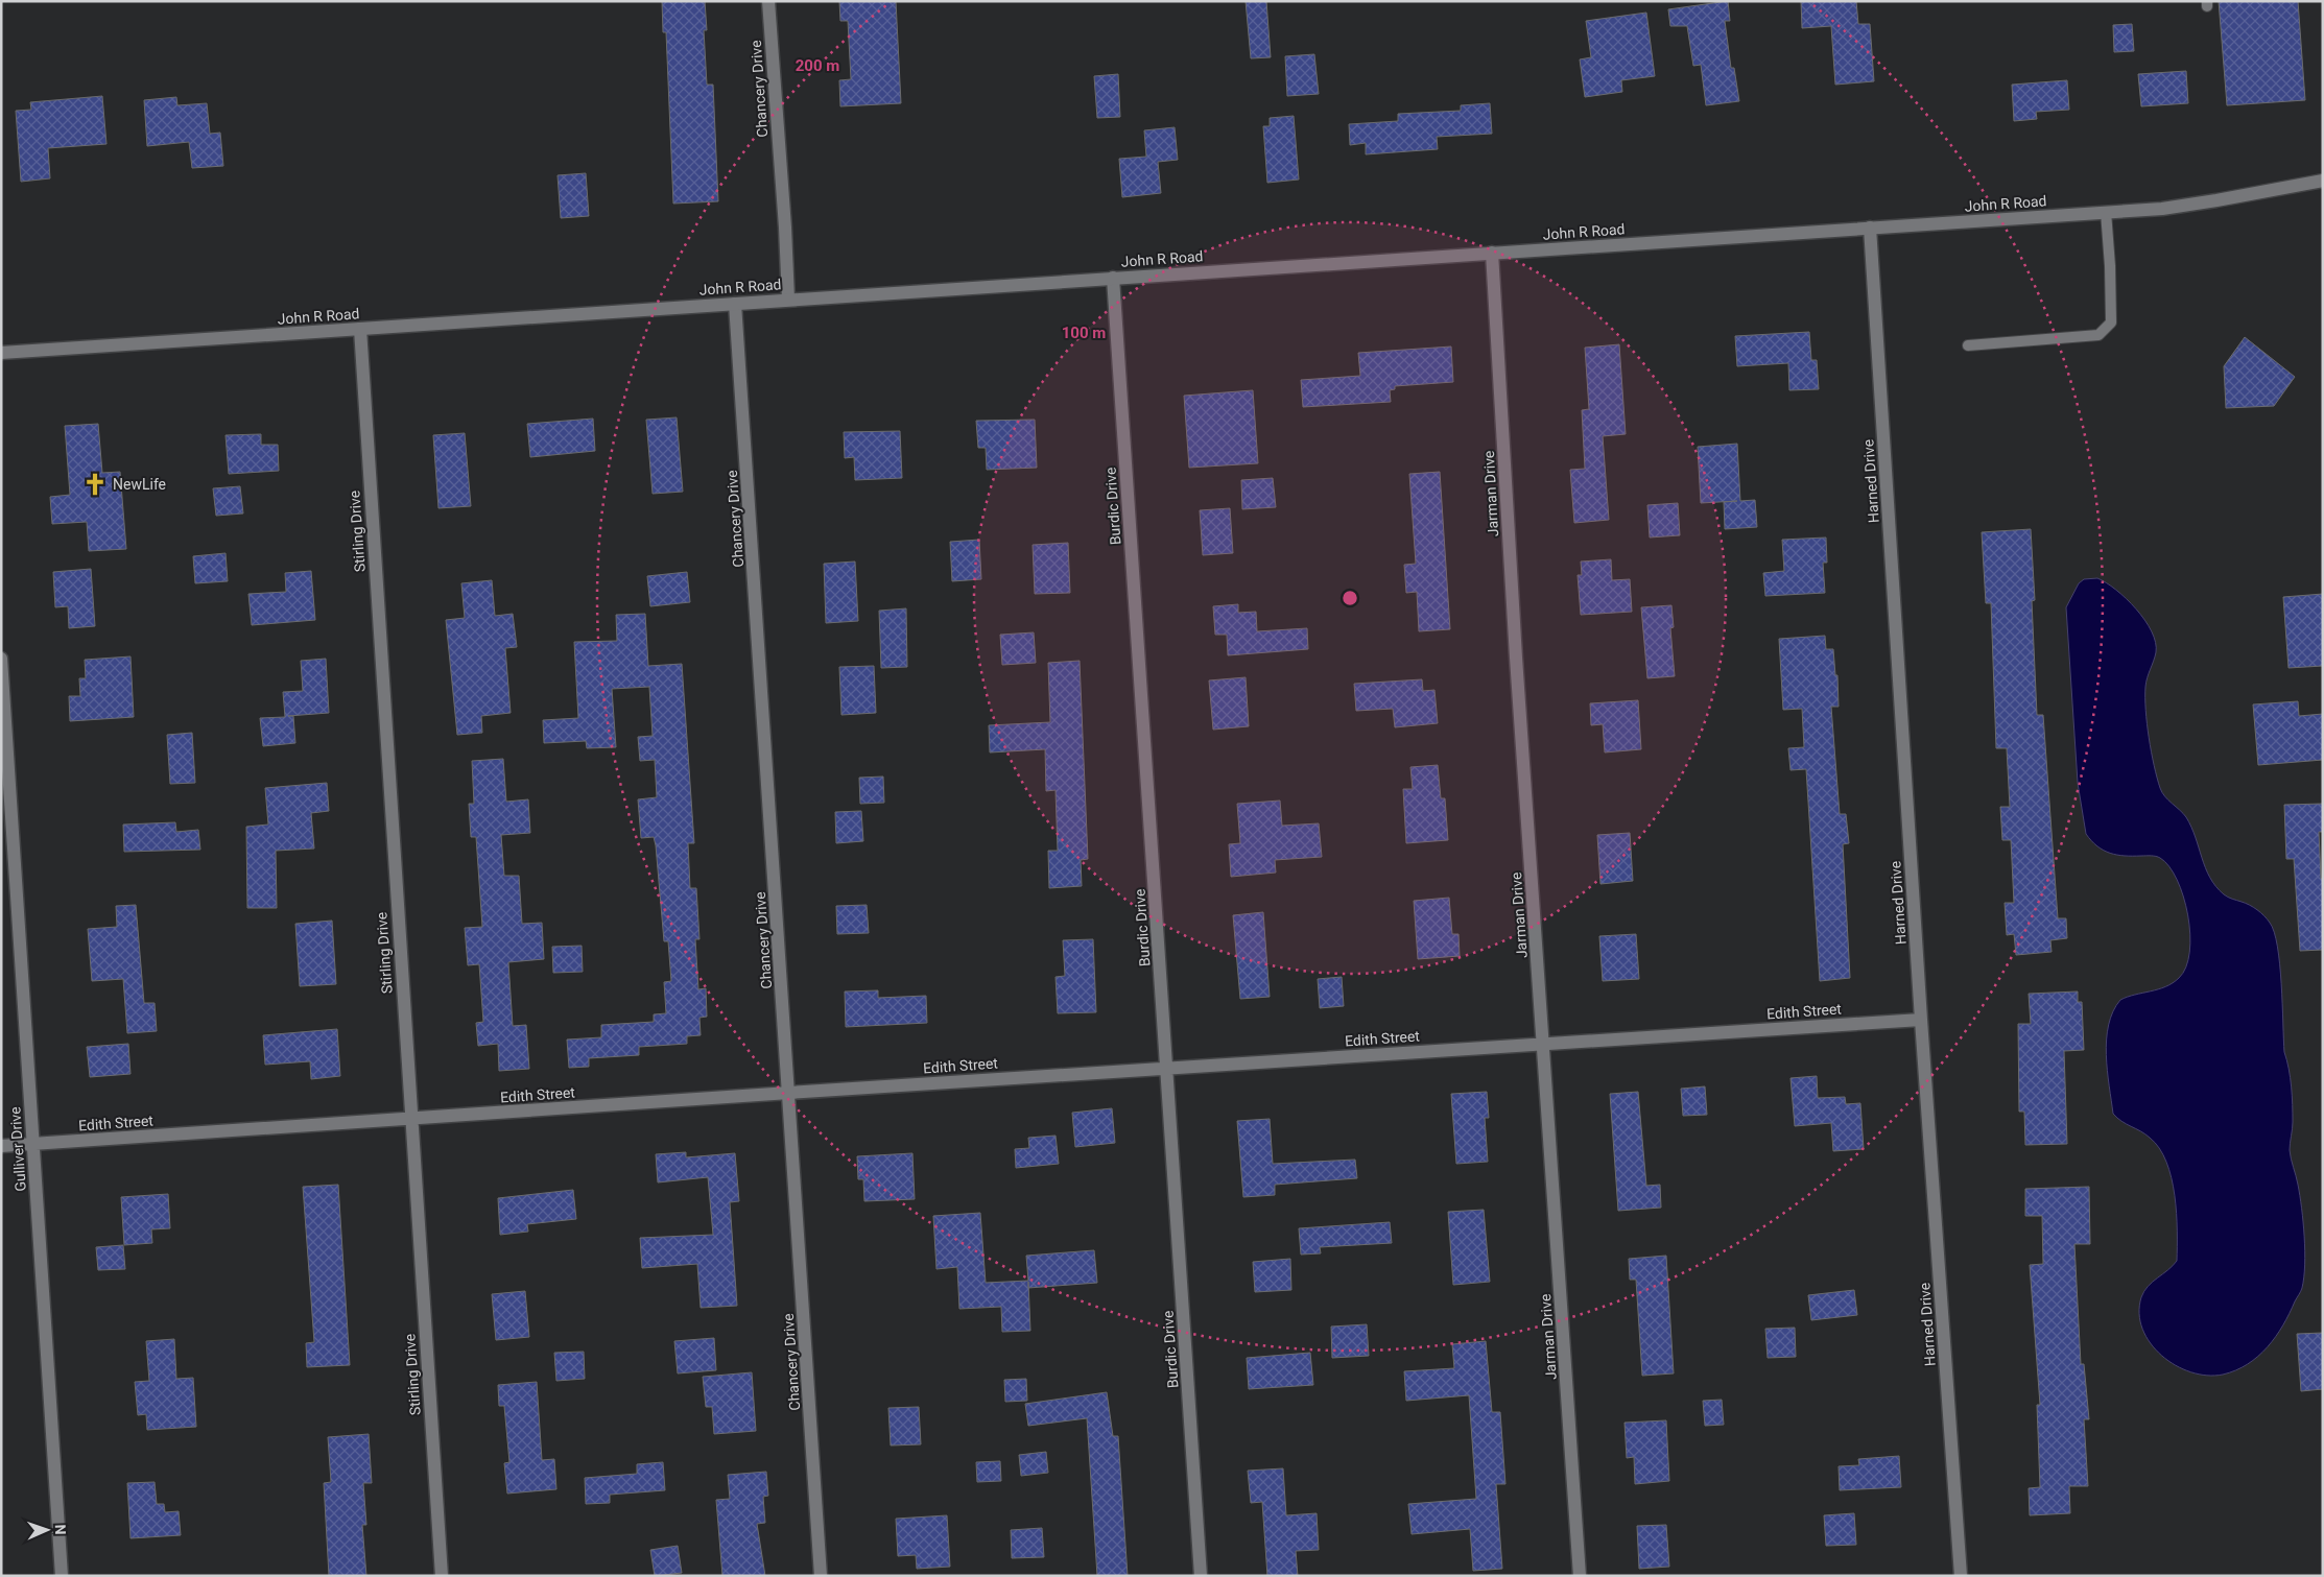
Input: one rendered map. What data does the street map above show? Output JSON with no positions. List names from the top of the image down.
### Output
{
  "streets": {
    "street": [
      "Chancery Drive",
      "John R Road",
      "Harned Drive",
      "Jarman Drive",
      "Burdic Drive",
      "Stirling Drive",
      "Edith Street",
      "Gulliver Drive"
    ]
  },
  "crossings": [
    ["Chancery Drive", "John R Road"],
    ["Chancery Drive", "Edith Street"],
    ["John R Road", "Harned Drive"],
    ["John R Road", "Jarman Drive"],
    ["John R Road", "Burdic Drive"],
    ["John R Road", "Stirling Drive"],
    ["Harned Drive", "Edith Street"],
    ["Jarman Drive", "Edith Street"],
    ["Burdic Drive", "Edith Street"],
    ["Stirling Drive", "Edith Street"],
    ["Edith Street", "Gulliver Drive"]
  ],
  "places": {
    "church": ["NewLife"]
  },
  "north": "right",
  "rings": ["200 m", "100 m"]
}
